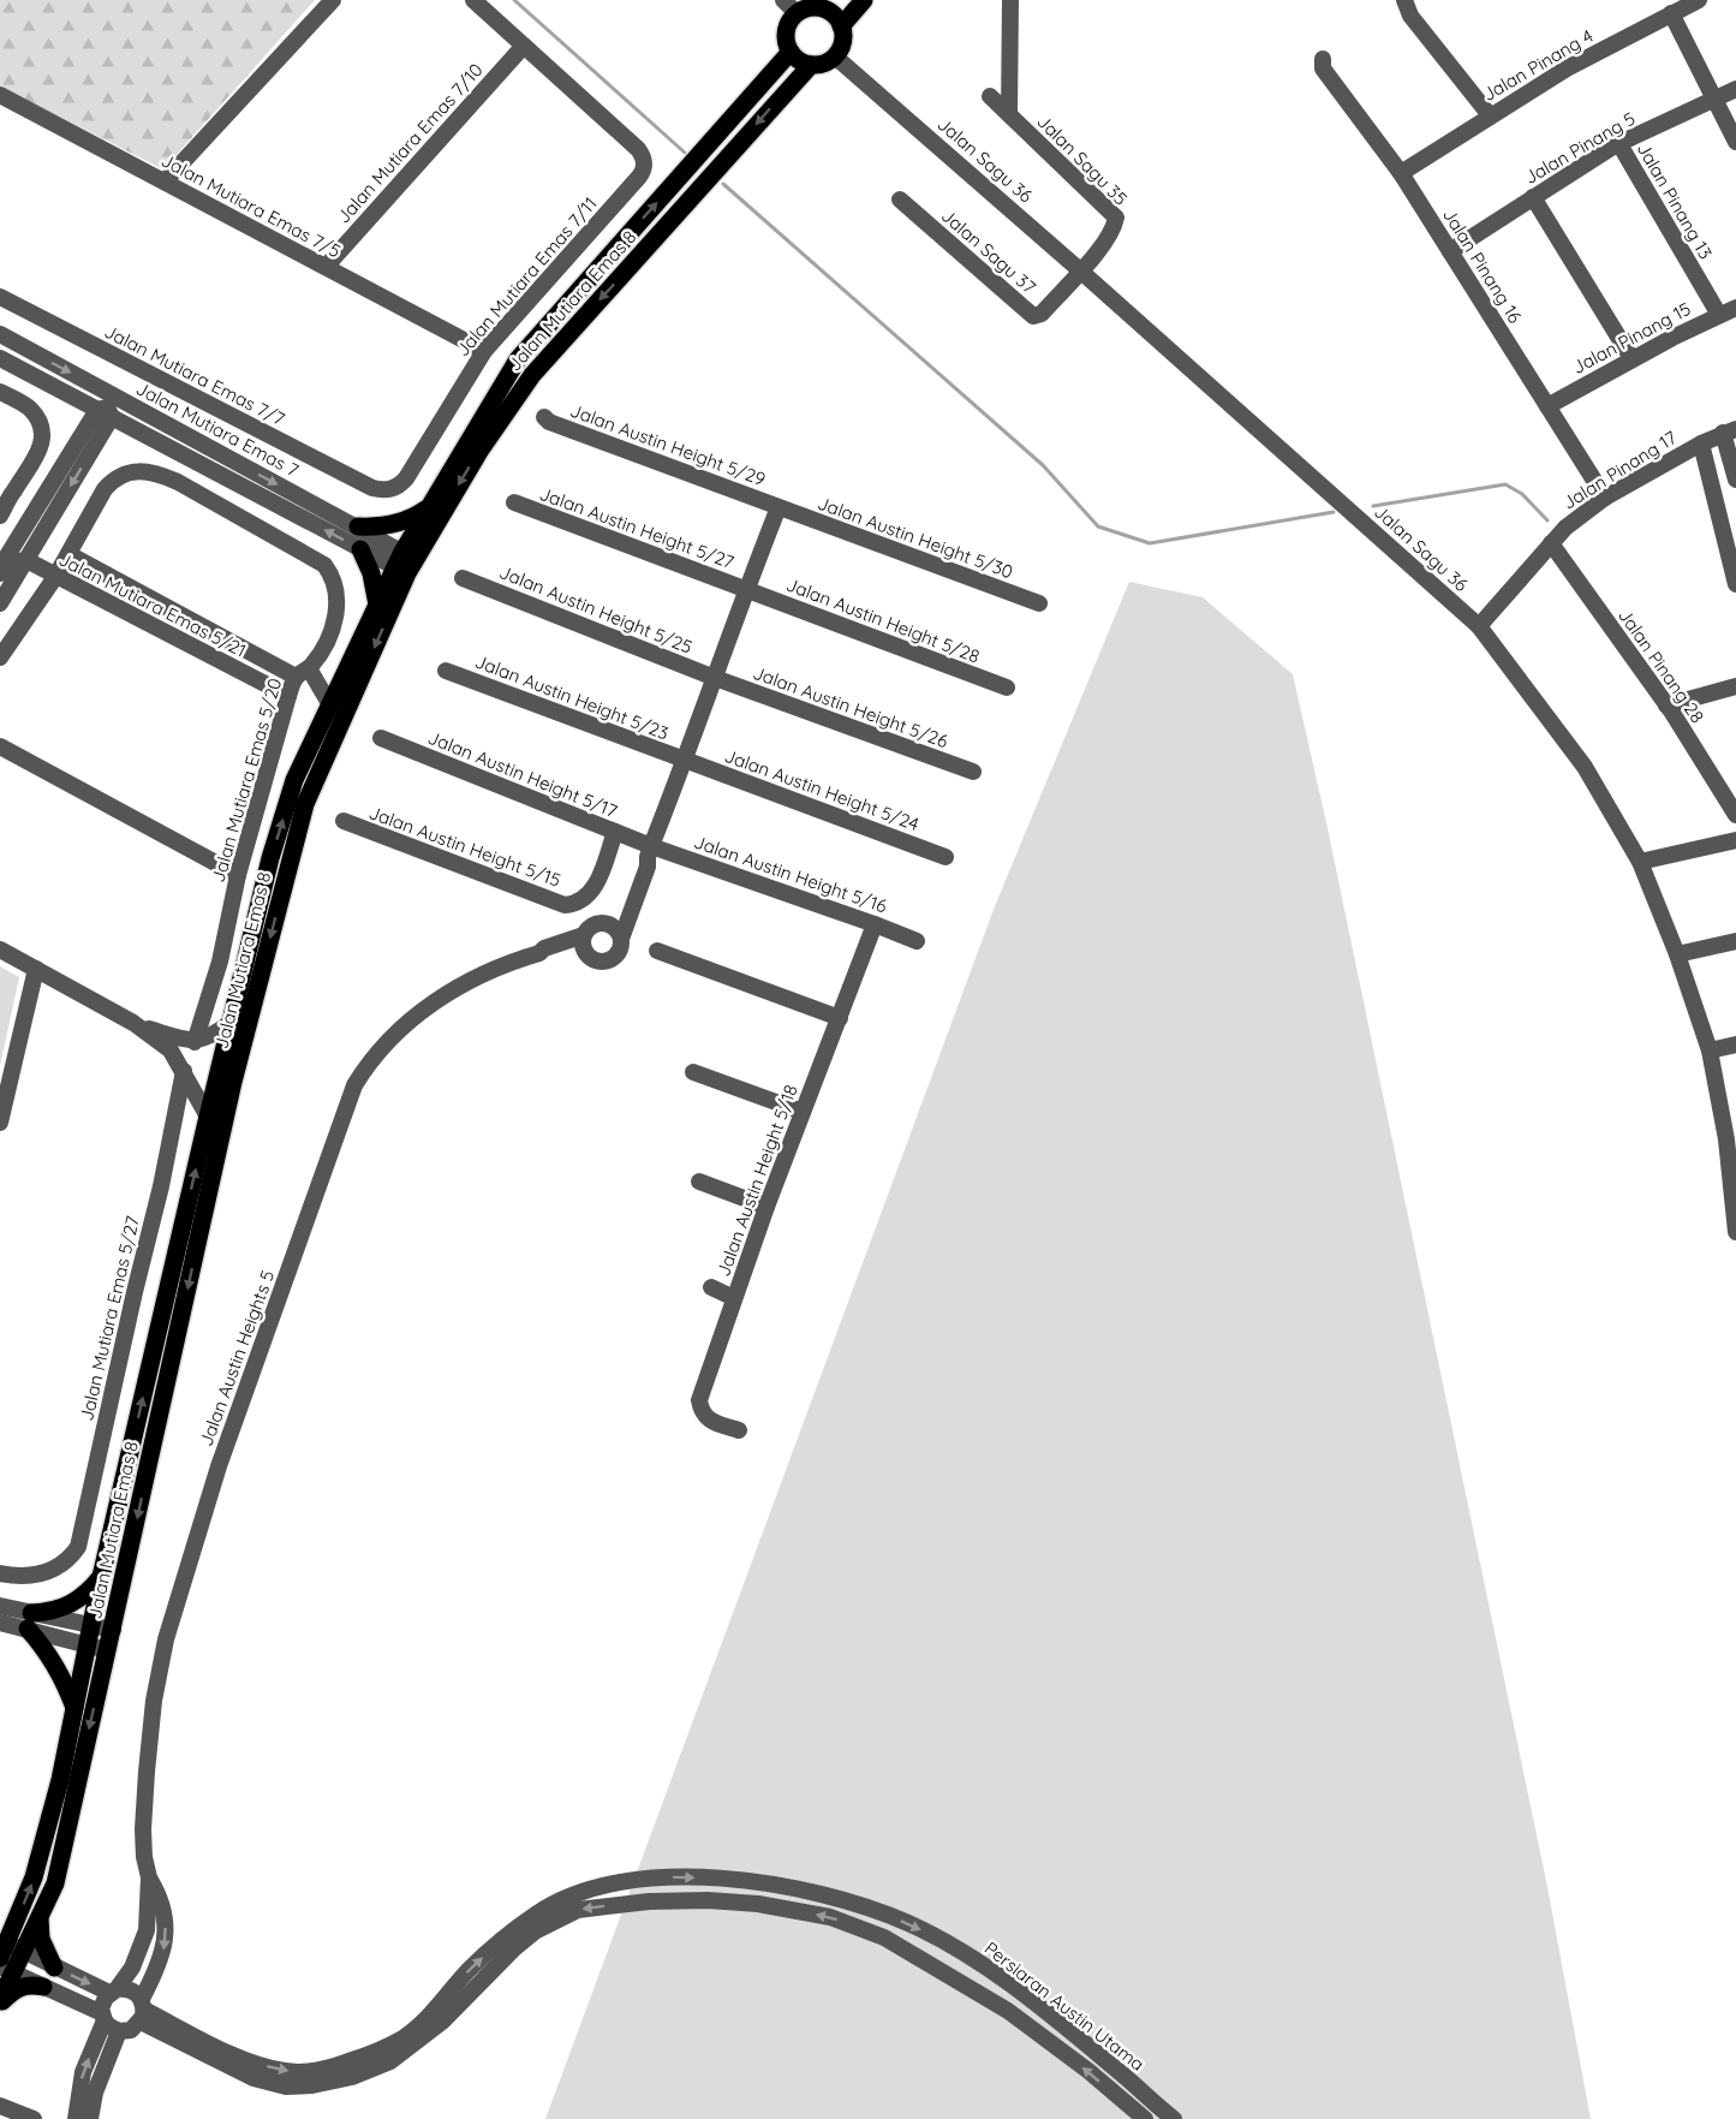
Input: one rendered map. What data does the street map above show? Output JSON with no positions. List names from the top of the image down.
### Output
{
  "streets": {
    "main road": ["Jalan Mutiara Emas 8"],
    "street": [
      "Jalan Pinang 4",
      "Jalan Mutiara Emas 7/10",
      "Jalan Pinang 5",
      "Jalan Sagu 36",
      "Jalan Sagu 35",
      "Jalan Pinang 13",
      "Jalan Mutiara Emas 7/5",
      "Jalan Sagu 37",
      "Jalan Pinang 16",
      "Jalan Mutiara Emas 7/11",
      "Jalan Pinang 15",
      "Jalan Mutiara Emas 7/7",
      "Jalan Mutiara Emas 7",
      "Jalan Austin Height 5/29",
      "Jalan Pinang 17",
      "Jalan Austin Height 5/27",
      "Jalan Austin Height 5/30",
      "Jalan Mutiara Emas 5/21",
      "Jalan Austin Height 5/25",
      "Jalan Austin Height 5/28",
      "Jalan Pinang 28",
      "Jalan Austin Height 5/23",
      "Jalan Austin Height 5/26",
      "Jalan Austin Height 5/17",
      "Jalan Mutiara Emas 5/20",
      "Jalan Austin Height 5/24",
      "Jalan Austin Height 5/15",
      "Jalan Austin Height 5/16",
      "Jalan Austin Height 5/18",
      "Jalan Mutiara Emas 5/27",
      "Jalan Austin Heights 5",
      "Persiaran Austin Utama"
    ]
  },
  "crossings": [
    ["Jalan Pinang 4", "Jalan Pinang 16"],
    ["Jalan Mutiara Emas 7/10", "Jalan Mutiara Emas 7/5"],
    ["Jalan Mutiara Emas 7/10", "Jalan Mutiara Emas 7/11"],
    ["Jalan Pinang 5", "Jalan Pinang 13"],
    ["Jalan Pinang 5", "Jalan Pinang 16"],
    ["Jalan Sagu 36", "Jalan Sagu 35"],
    ["Jalan Sagu 36", "Jalan Sagu 37"],
    ["Jalan Sagu 36", "Jalan Mutiara Emas 8"],
    ["Jalan Sagu 36", "Jalan Pinang 17"],
    ["Jalan Sagu 35", "Jalan Sagu 37"],
    ["Jalan Pinang 13", "Jalan Pinang 15"],
    ["Jalan Mutiara Emas 7/5", "Jalan Mutiara Emas 7/11"],
    ["Jalan Pinang 16", "Jalan Pinang 15"],
    ["Jalan Pinang 16", "Jalan Pinang 17"],
    ["Jalan Mutiara Emas 7/11", "Jalan Mutiara Emas 7/7"],
    ["Jalan Mutiara Emas 8", "Jalan Mutiara Emas 7"],
    ["Jalan Austin Height 5/29", "Jalan Austin Height 5/30"],
    ["Jalan Pinang 17", "Jalan Pinang 28"],
    ["Jalan Austin Height 5/27", "Jalan Austin Height 5/28"],
    ["Jalan Mutiara Emas 5/21", "Jalan Mutiara Emas 5/20"],
    ["Jalan Austin Height 5/25", "Jalan Austin Height 5/26"],
    ["Jalan Austin Height 5/23", "Jalan Austin Height 5/24"],
    ["Jalan Austin Height 5/17", "Jalan Austin Height 5/15"],
    ["Jalan Austin Height 5/17", "Jalan Austin Height 5/16"],
    ["Jalan Austin Height 5/16", "Jalan Austin Height 5/18"],
    ["Jalan Austin Heights 5", "Persiaran Austin Utama"]
  ]
}
